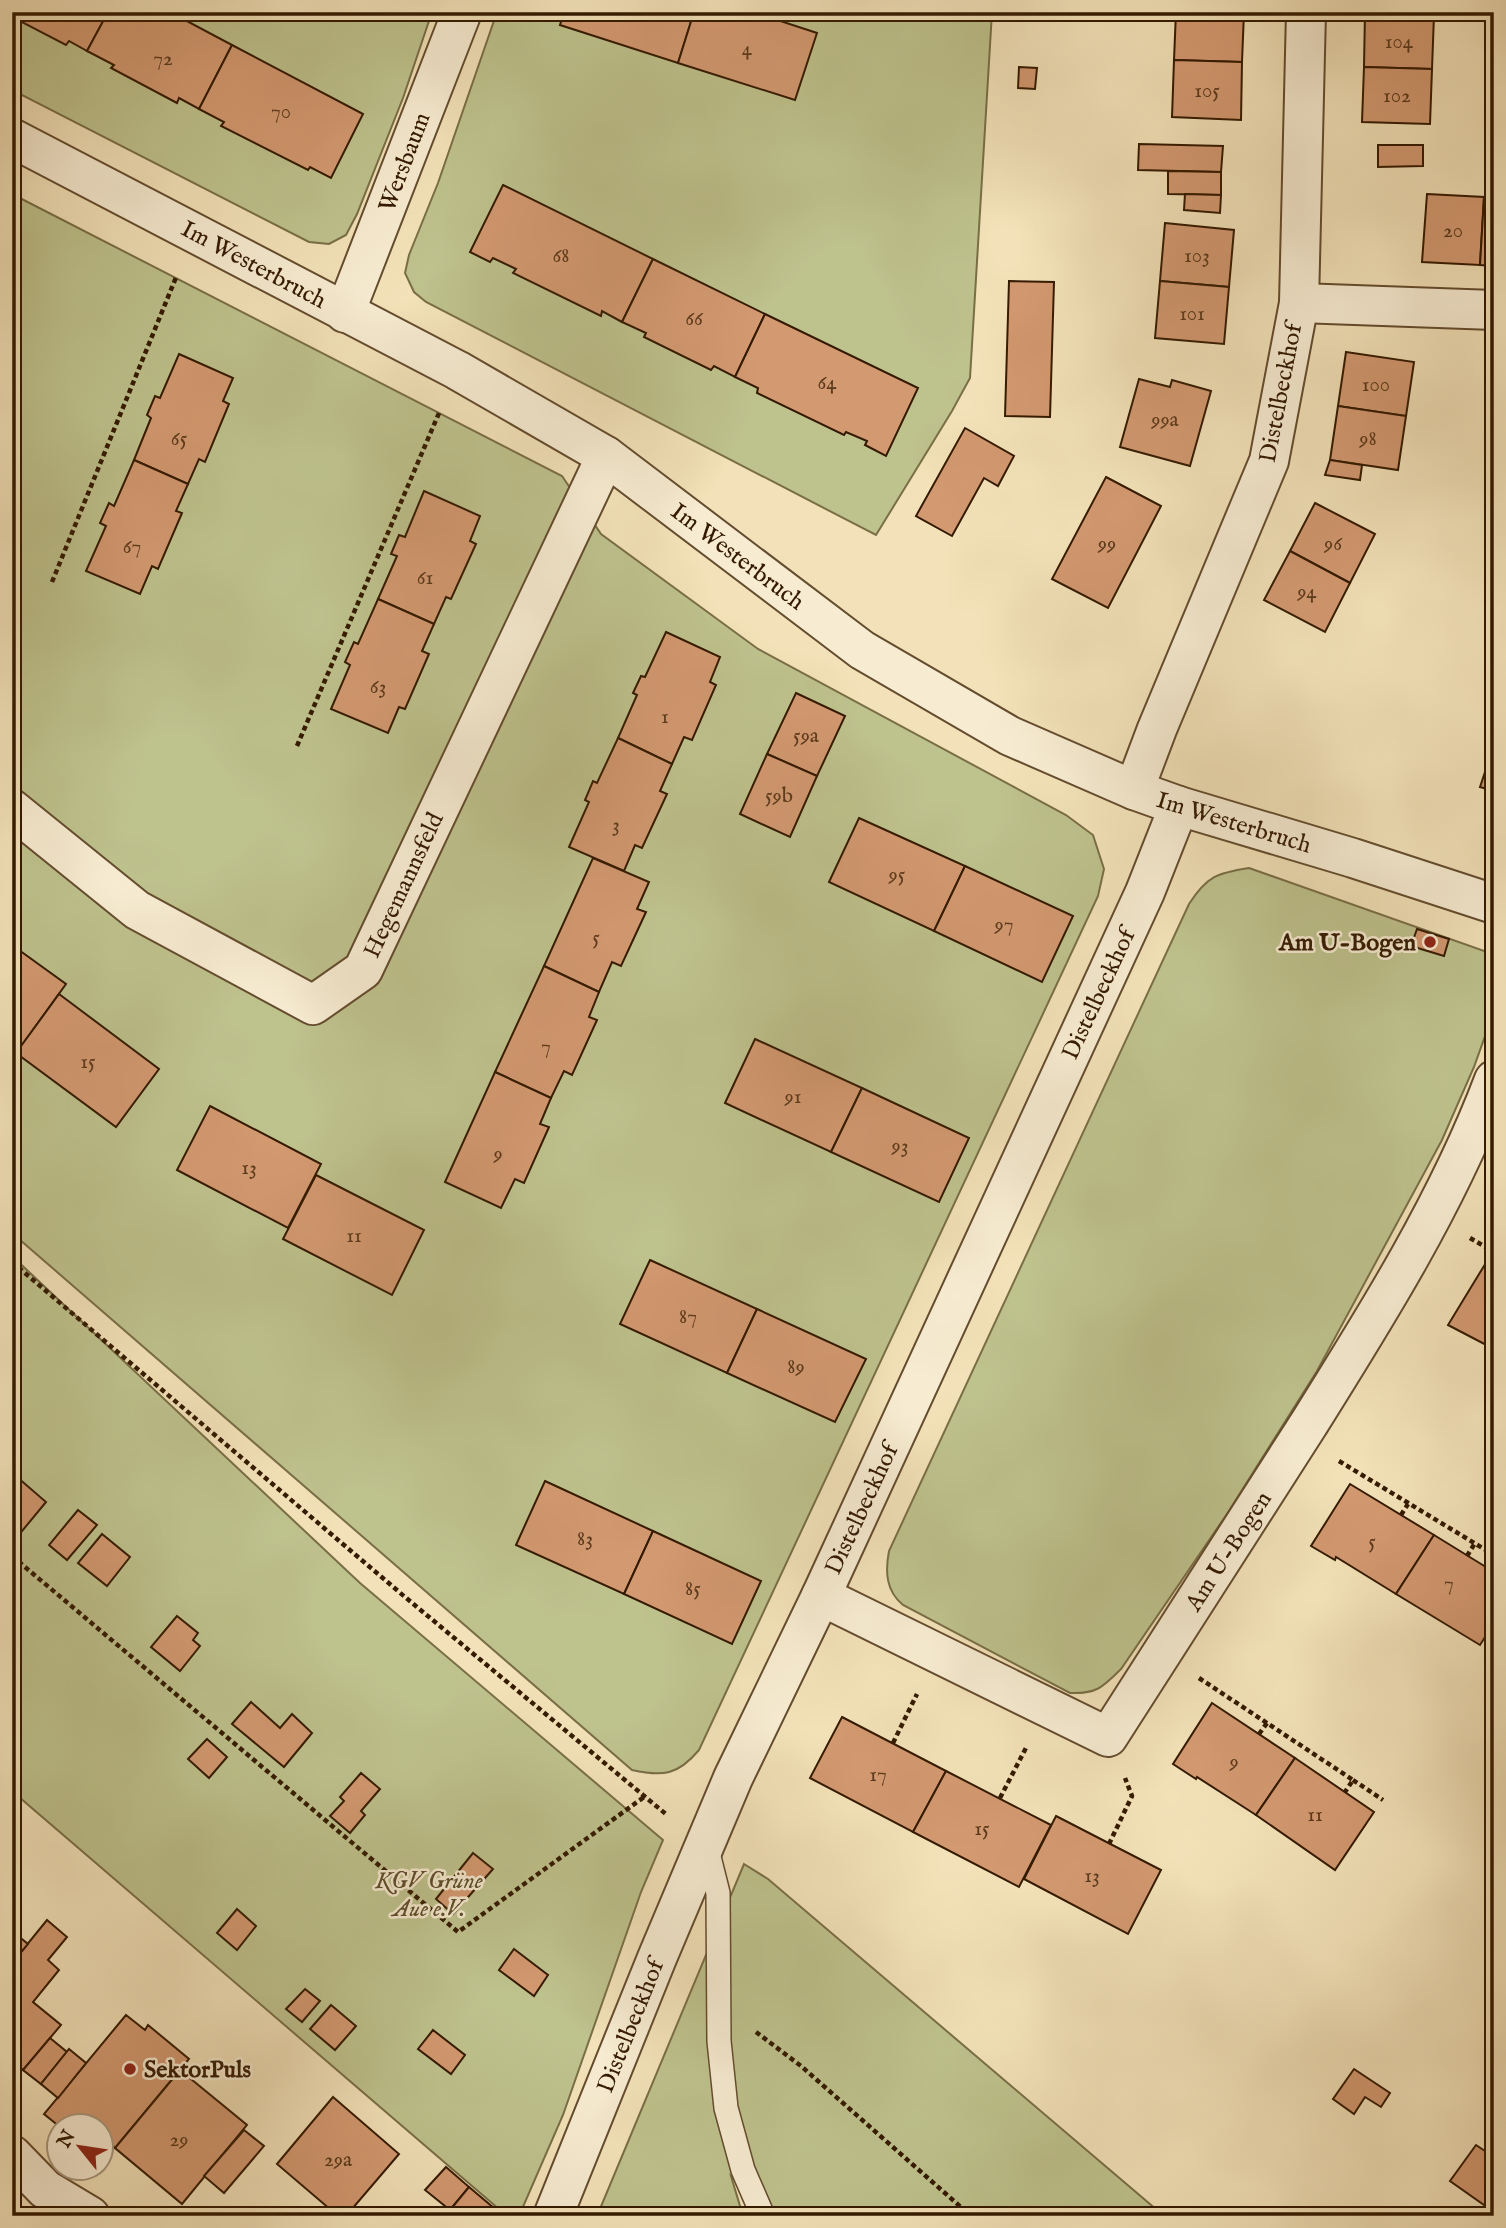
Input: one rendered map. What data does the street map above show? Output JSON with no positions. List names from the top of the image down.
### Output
{
  "streets": {
    "street": [
      "Wersbaum",
      "Im Westerbruch",
      "Distelbeckhof",
      "Hegemannsfeld",
      "Am U-Bogen"
    ]
  },
  "crossings": [
    ["Wersbaum", "Im Westerbruch"],
    ["Im Westerbruch", "Distelbeckhof"],
    ["Im Westerbruch", "Hegemannsfeld"]
  ],
  "parks": ["KGV Grüne Aue e.V."],
  "places": ["Am U-Bogen", "SektorPuls"],
  "house_numbers": [
    "104",
    "4",
    "72",
    "105",
    "102",
    "70",
    "20",
    "68",
    "103",
    "101",
    "66",
    "64",
    "100",
    "99a",
    "65",
    "98",
    "99",
    "96",
    "67",
    "61",
    "94",
    "63",
    "1",
    "59a",
    "59b",
    "3",
    "95",
    "97",
    "5",
    "7",
    "15",
    "91",
    "93",
    "9",
    "13",
    "11",
    "87",
    "89",
    "83",
    "5",
    "7",
    "85",
    "9",
    "17",
    "11",
    "15",
    "13",
    "29",
    "29a"
  ],
  "north": "top left"
}
